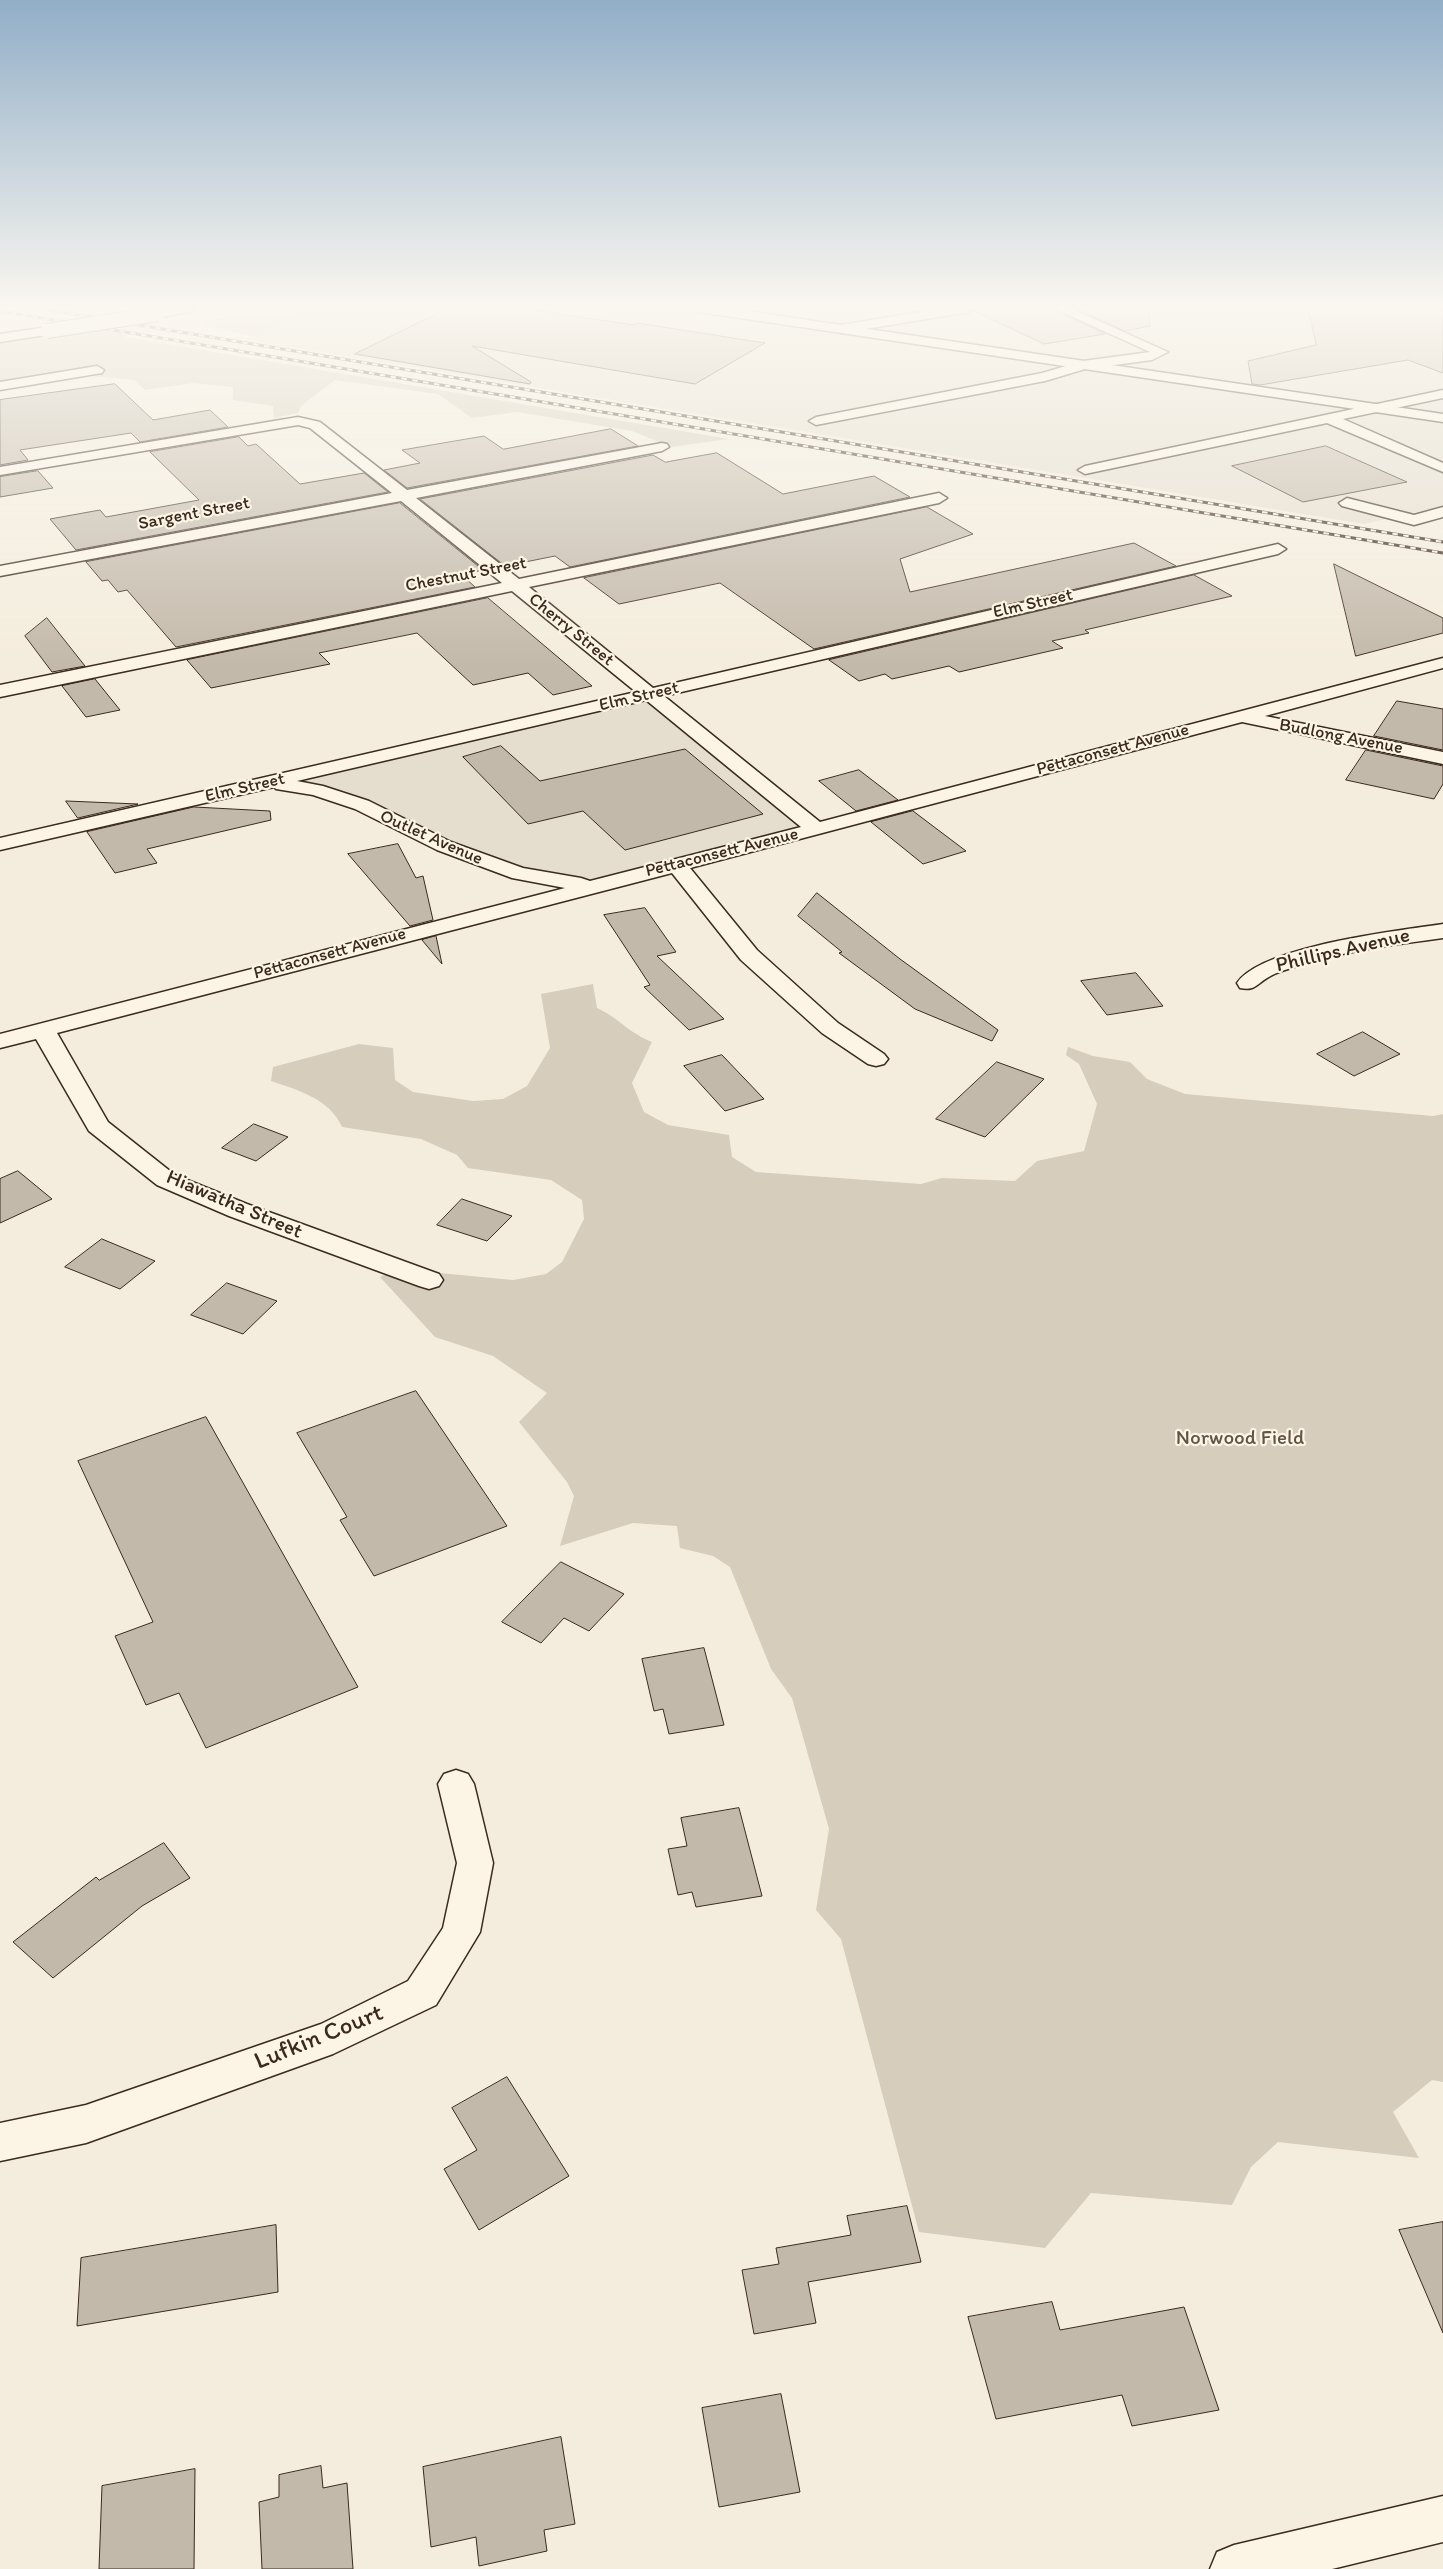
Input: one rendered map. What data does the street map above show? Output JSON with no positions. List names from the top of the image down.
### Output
{
  "streets": {
    "main road": [
      "Sargent Street",
      "Chestnut Street",
      "Elm Street",
      "Cherry Street",
      "Budlong Avenue",
      "Pettaconsett Avenue",
      "Outlet Avenue",
      "Phillips Avenue",
      "Hiawatha Street",
      "Lufkin Court"
    ]
  },
  "crossings": [
    ["Sargent Street", "Cherry Street"],
    ["Chestnut Street", "Cherry Street"],
    ["Elm Street", "Cherry Street"],
    ["Elm Street", "Outlet Avenue"],
    ["Cherry Street", "Pettaconsett Avenue"],
    ["Budlong Avenue", "Pettaconsett Avenue"],
    ["Pettaconsett Avenue", "Outlet Avenue"],
    ["Pettaconsett Avenue", "Hiawatha Street"]
  ],
  "parks": ["Norwood Field"]
}
